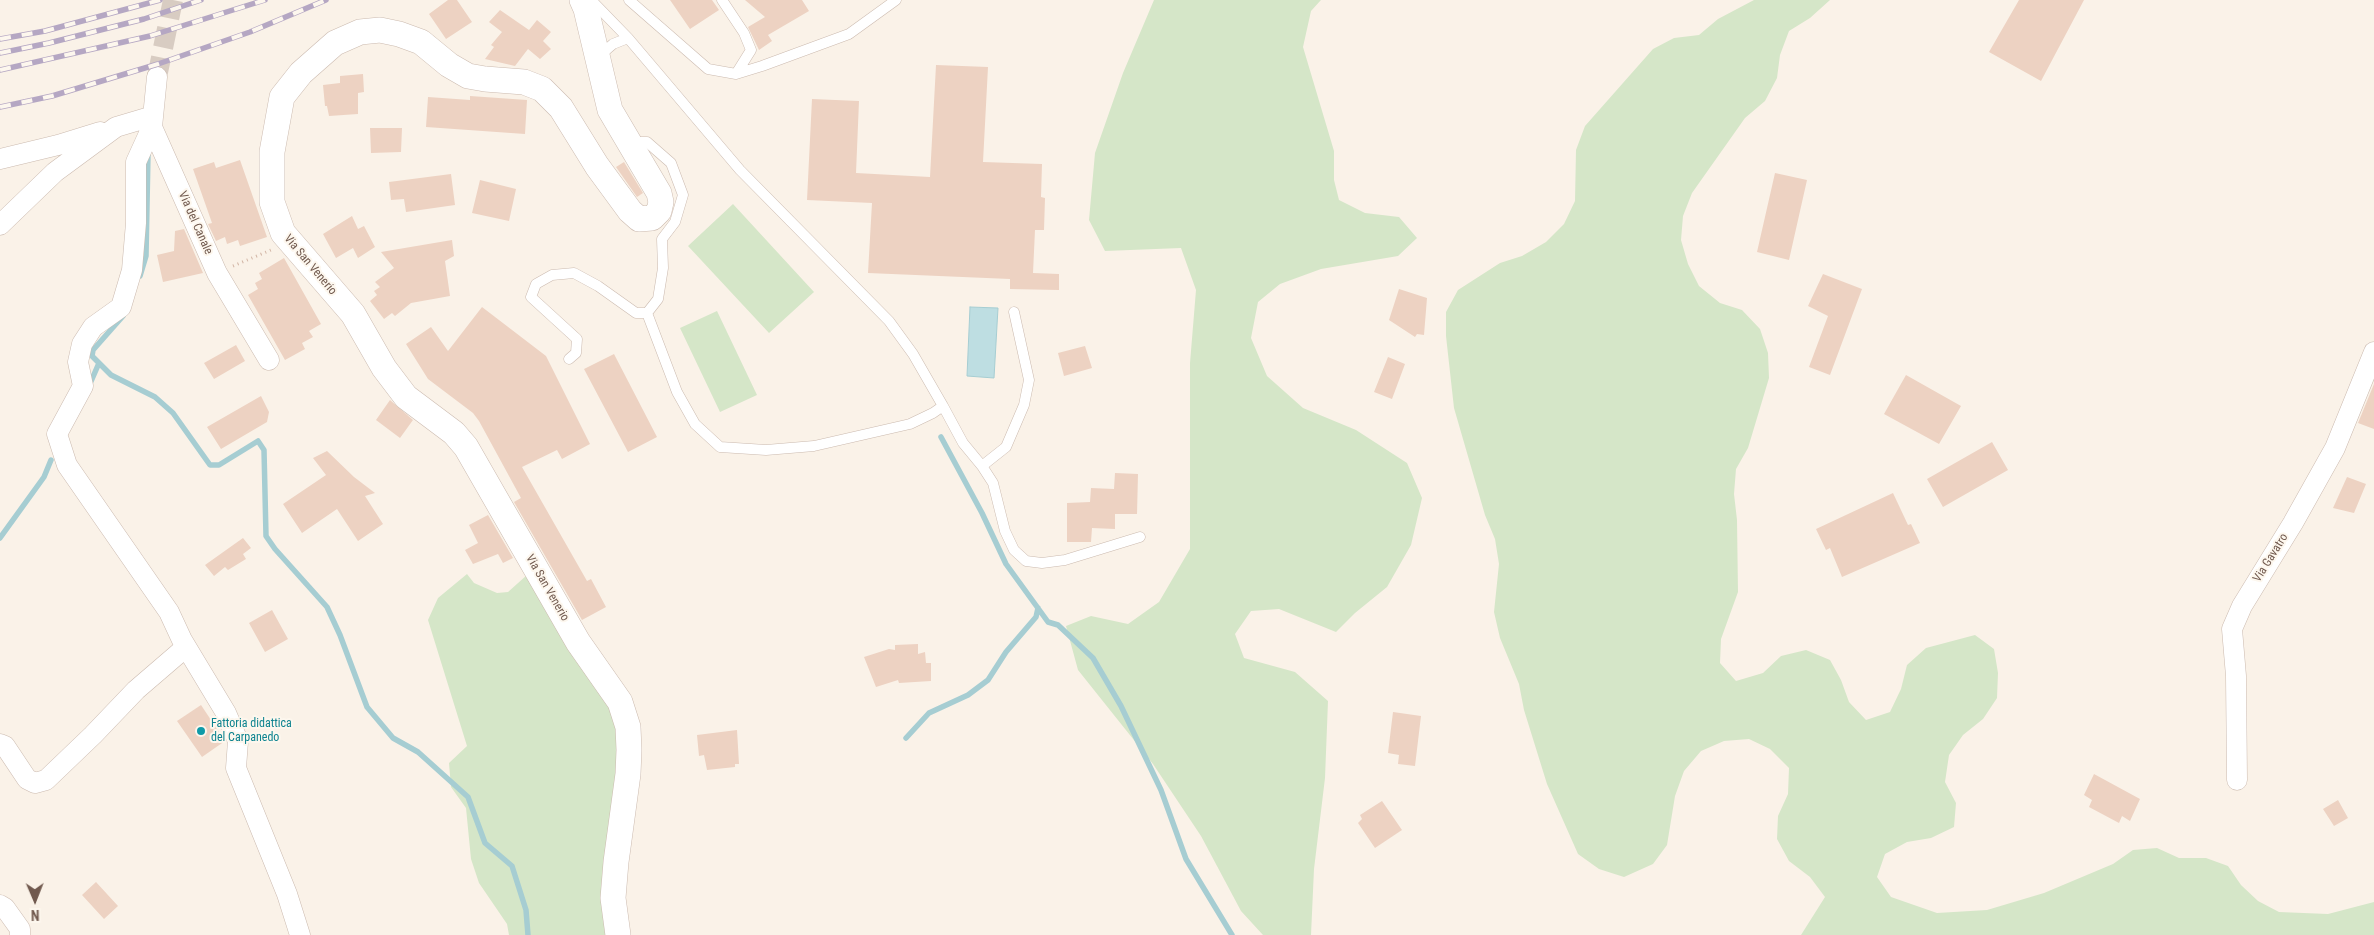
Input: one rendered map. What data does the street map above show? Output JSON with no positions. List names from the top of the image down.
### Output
{
  "streets": {
    "street": ["Via del Canale", "Via San Venerio", "Via Gavatro"]
  },
  "places": ["Fattoria didattica del Carpanedo"],
  "north": "bottom"
}
